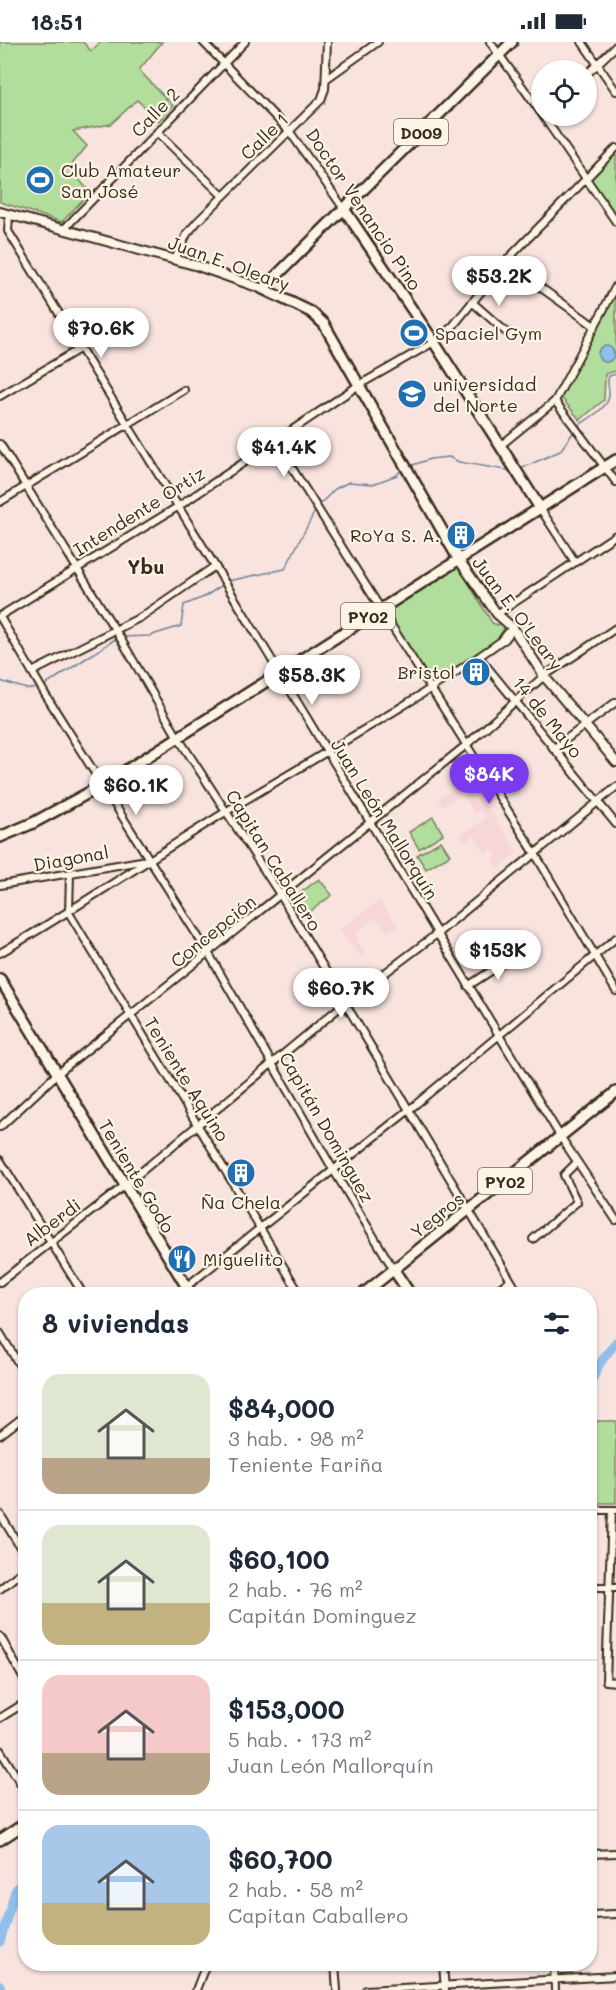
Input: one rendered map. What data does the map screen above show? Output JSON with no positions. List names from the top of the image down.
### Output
{
  "streets": {
    "main road": [
      "D009",
      "Doctor Venancio Pino",
      "Juan E. Oleary",
      "Juan E. O'Leary",
      "PY02",
      "Teniente Godo",
      "Yegros"
    ],
    "street": [
      "Calle 2",
      "Calle 1",
      "Intendente Ortiz",
      "14 de Mayo",
      "Juan León Mallorquín",
      "Diagonal",
      "Capitan Caballero",
      "Concepción",
      "Teniente Aquino",
      "Capitán Dominguez",
      "Alberdi"
    ]
  },
  "crossings": [
    ["Calle 2", "Doctor Venancio Pino"],
    ["Calle 2", "Juan E. Oleary"],
    ["D009", "Doctor Venancio Pino"],
    ["D009", "Juan E. Oleary"],
    ["Calle 1", "Doctor Venancio Pino"],
    ["Calle 1", "Juan E. Oleary"],
    ["Doctor Venancio Pino", "Intendente Ortiz"],
    ["Doctor Venancio Pino", "PY02"],
    ["Juan E. Oleary", "Intendente Ortiz"],
    ["Juan E. Oleary", "Juan E. O'Leary"],
    ["Juan E. Oleary", "Juan León Mallorquín"],
    ["Intendente Ortiz", "Juan León Mallorquín"],
    ["Intendente Ortiz", "Capitan Caballero"],
    ["Juan E. O'Leary", "PY02"],
    ["Juan E. O'Leary", "Concepción"],
    ["PY02", "Juan León Mallorquín"],
    ["PY02", "Capitan Caballero"],
    ["PY02", "Capitán Dominguez"],
    ["14 de Mayo", "Concepción"],
    ["14 de Mayo", "Alberdi"],
    ["Juan León Mallorquín", "Concepción"],
    ["Juan León Mallorquín", "Yegros"],
    ["Juan León Mallorquín", "Alberdi"],
    ["Diagonal", "Capitán Dominguez"],
    ["Capitan Caballero", "Concepción"],
    ["Capitan Caballero", "Yegros"],
    ["Capitan Caballero", "Alberdi"],
    ["Concepción", "Teniente Aquino"],
    ["Concepción", "Capitán Dominguez"],
    ["Concepción", "Teniente Godo"],
    ["Teniente Aquino", "Alberdi"],
    ["Capitán Dominguez", "Yegros"],
    ["Capitán Dominguez", "Alberdi"],
    ["Teniente Godo", "Alberdi"]
  ],
  "districts": ["Ybu"],
  "places": {
    "sports": ["Club Amateur San José", "Spaciel Gym"],
    "school or university": ["universidad del Norte"],
    "building": ["RoYa S. A.", "Bristol", "Ña Chela"],
    "restaurant": ["Miguelito"]
  },
  "page": {
    "status": "18:51",
    "price": [
      "$53.2K",
      "$70.6K",
      "$41.4K",
      "$58.3K",
      "$84K",
      "$60.1K",
      "$153K",
      "$60.7K"
    ],
    "heading": "8 viviendas",
    "list": [
      {
        "name": "$84,000",
        "note": "3 hab. · 98 m² · Teniente Fariña"
      },
      {
        "name": "$60,100",
        "note": "2 hab. · 76 m² · Capitán Dominguez"
      },
      {
        "name": "$153,000",
        "note": "5 hab. · 173 m² · Juan León Mallorquín"
      },
      {
        "name": "$60,700",
        "note": "2 hab. · 58 m² · Capitan Caballero"
      }
    ]
  }
}
